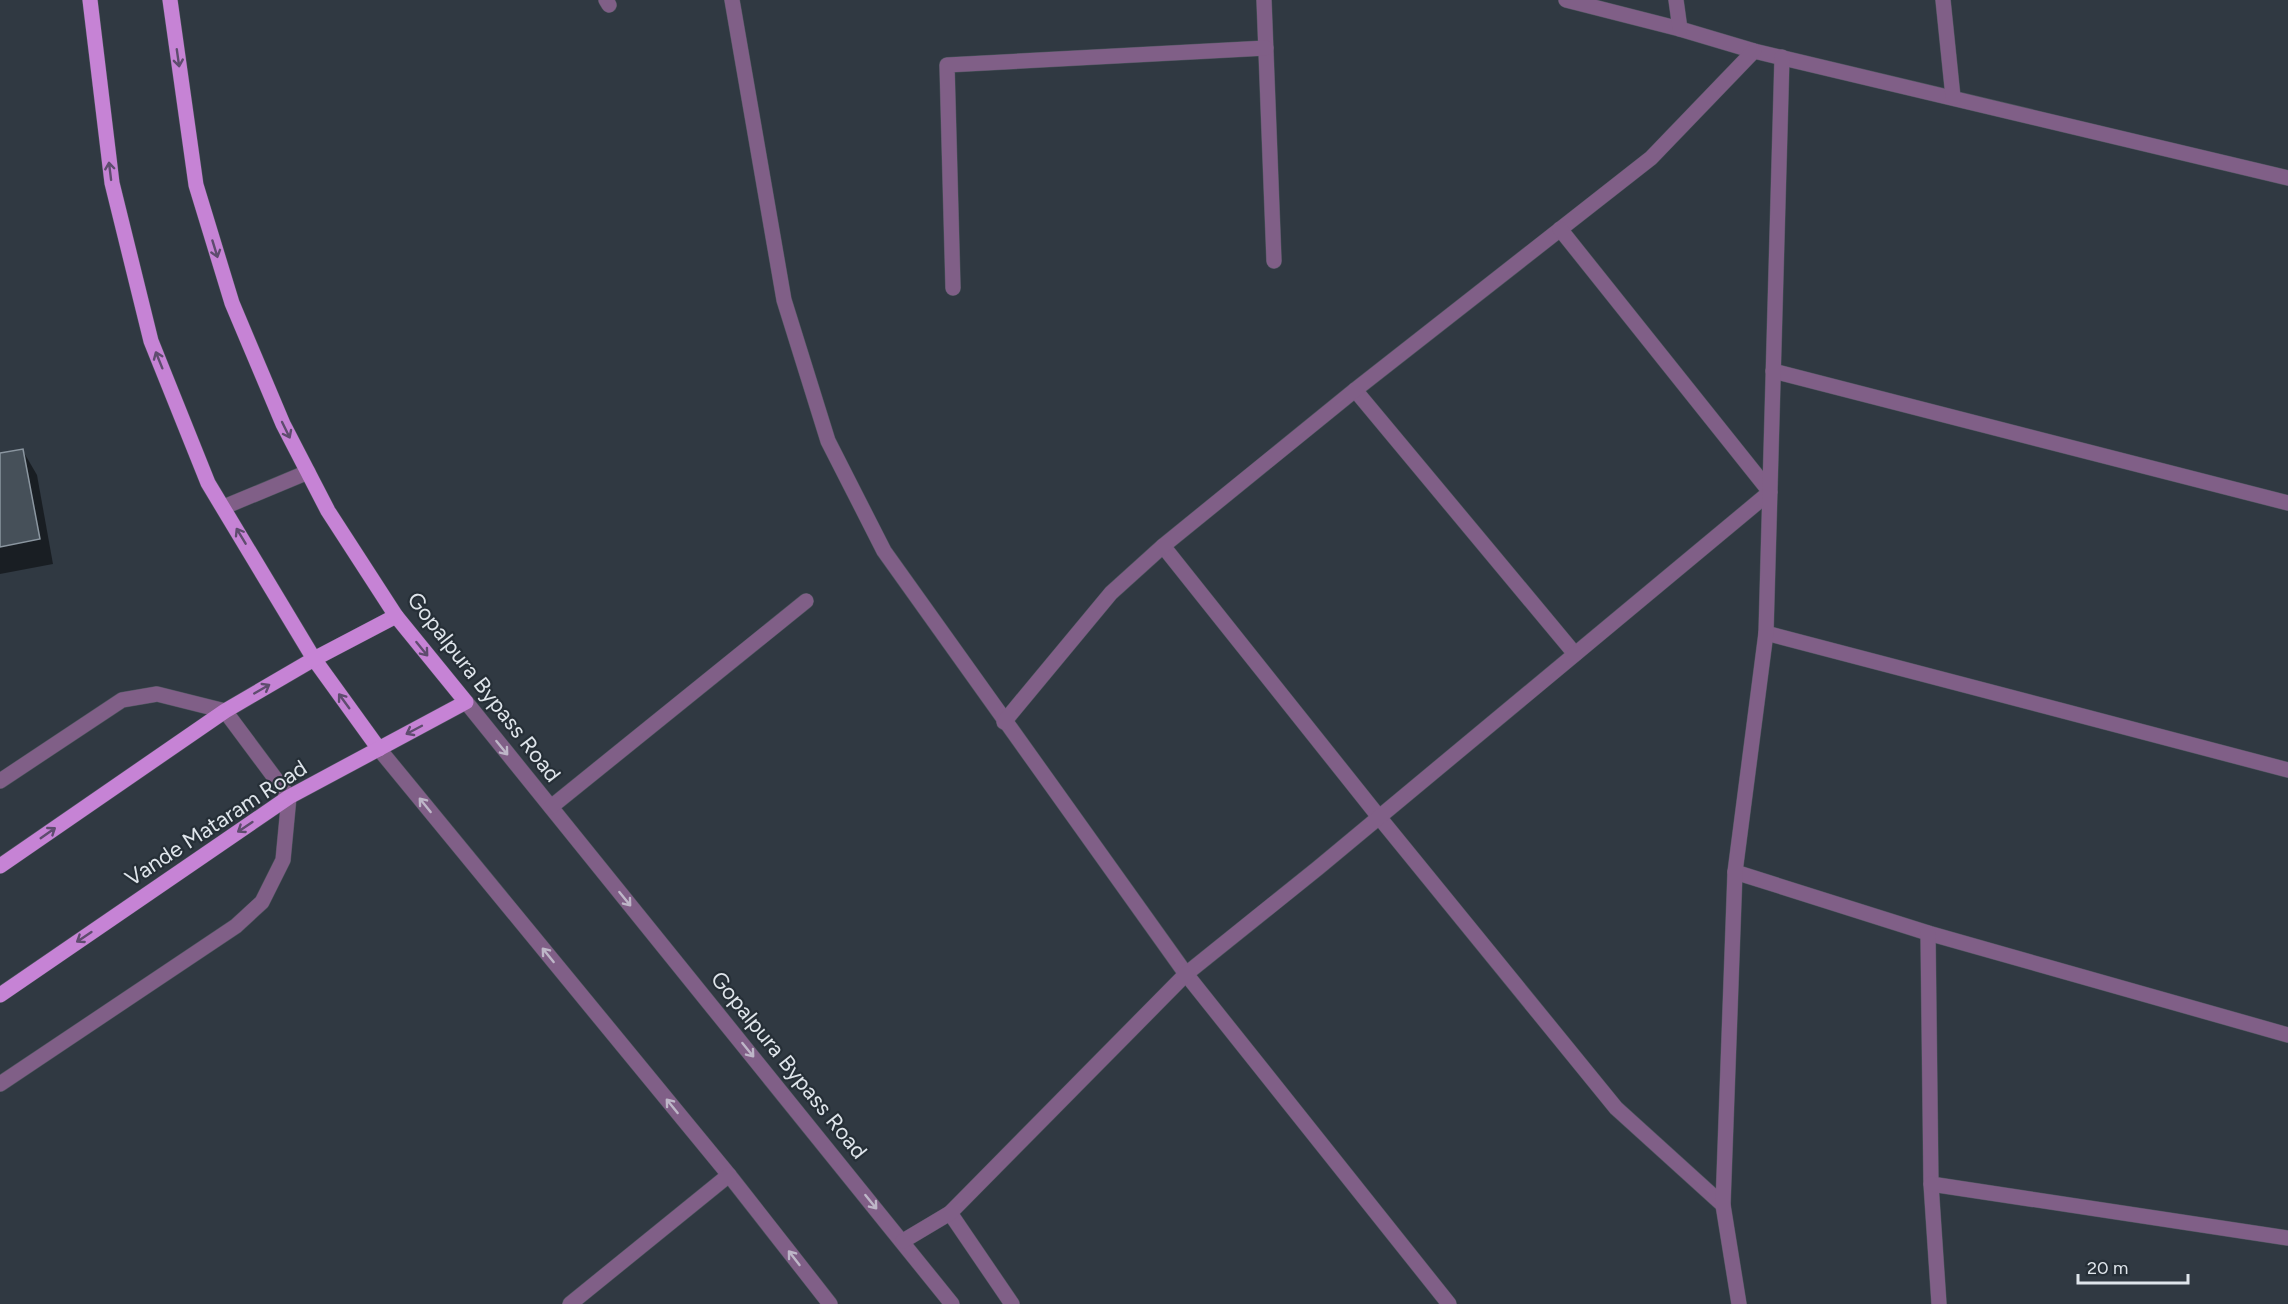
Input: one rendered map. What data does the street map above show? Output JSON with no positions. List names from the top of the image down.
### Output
{
  "streets": {
    "main road": ["Gopalpura Bypass Road", "Vande Mataram Road"]
  },
  "crossings": [
    ["Gopalpura Bypass Road", "Vande Mataram Road"]
  ],
  "scale_bar": "20 m"
}
